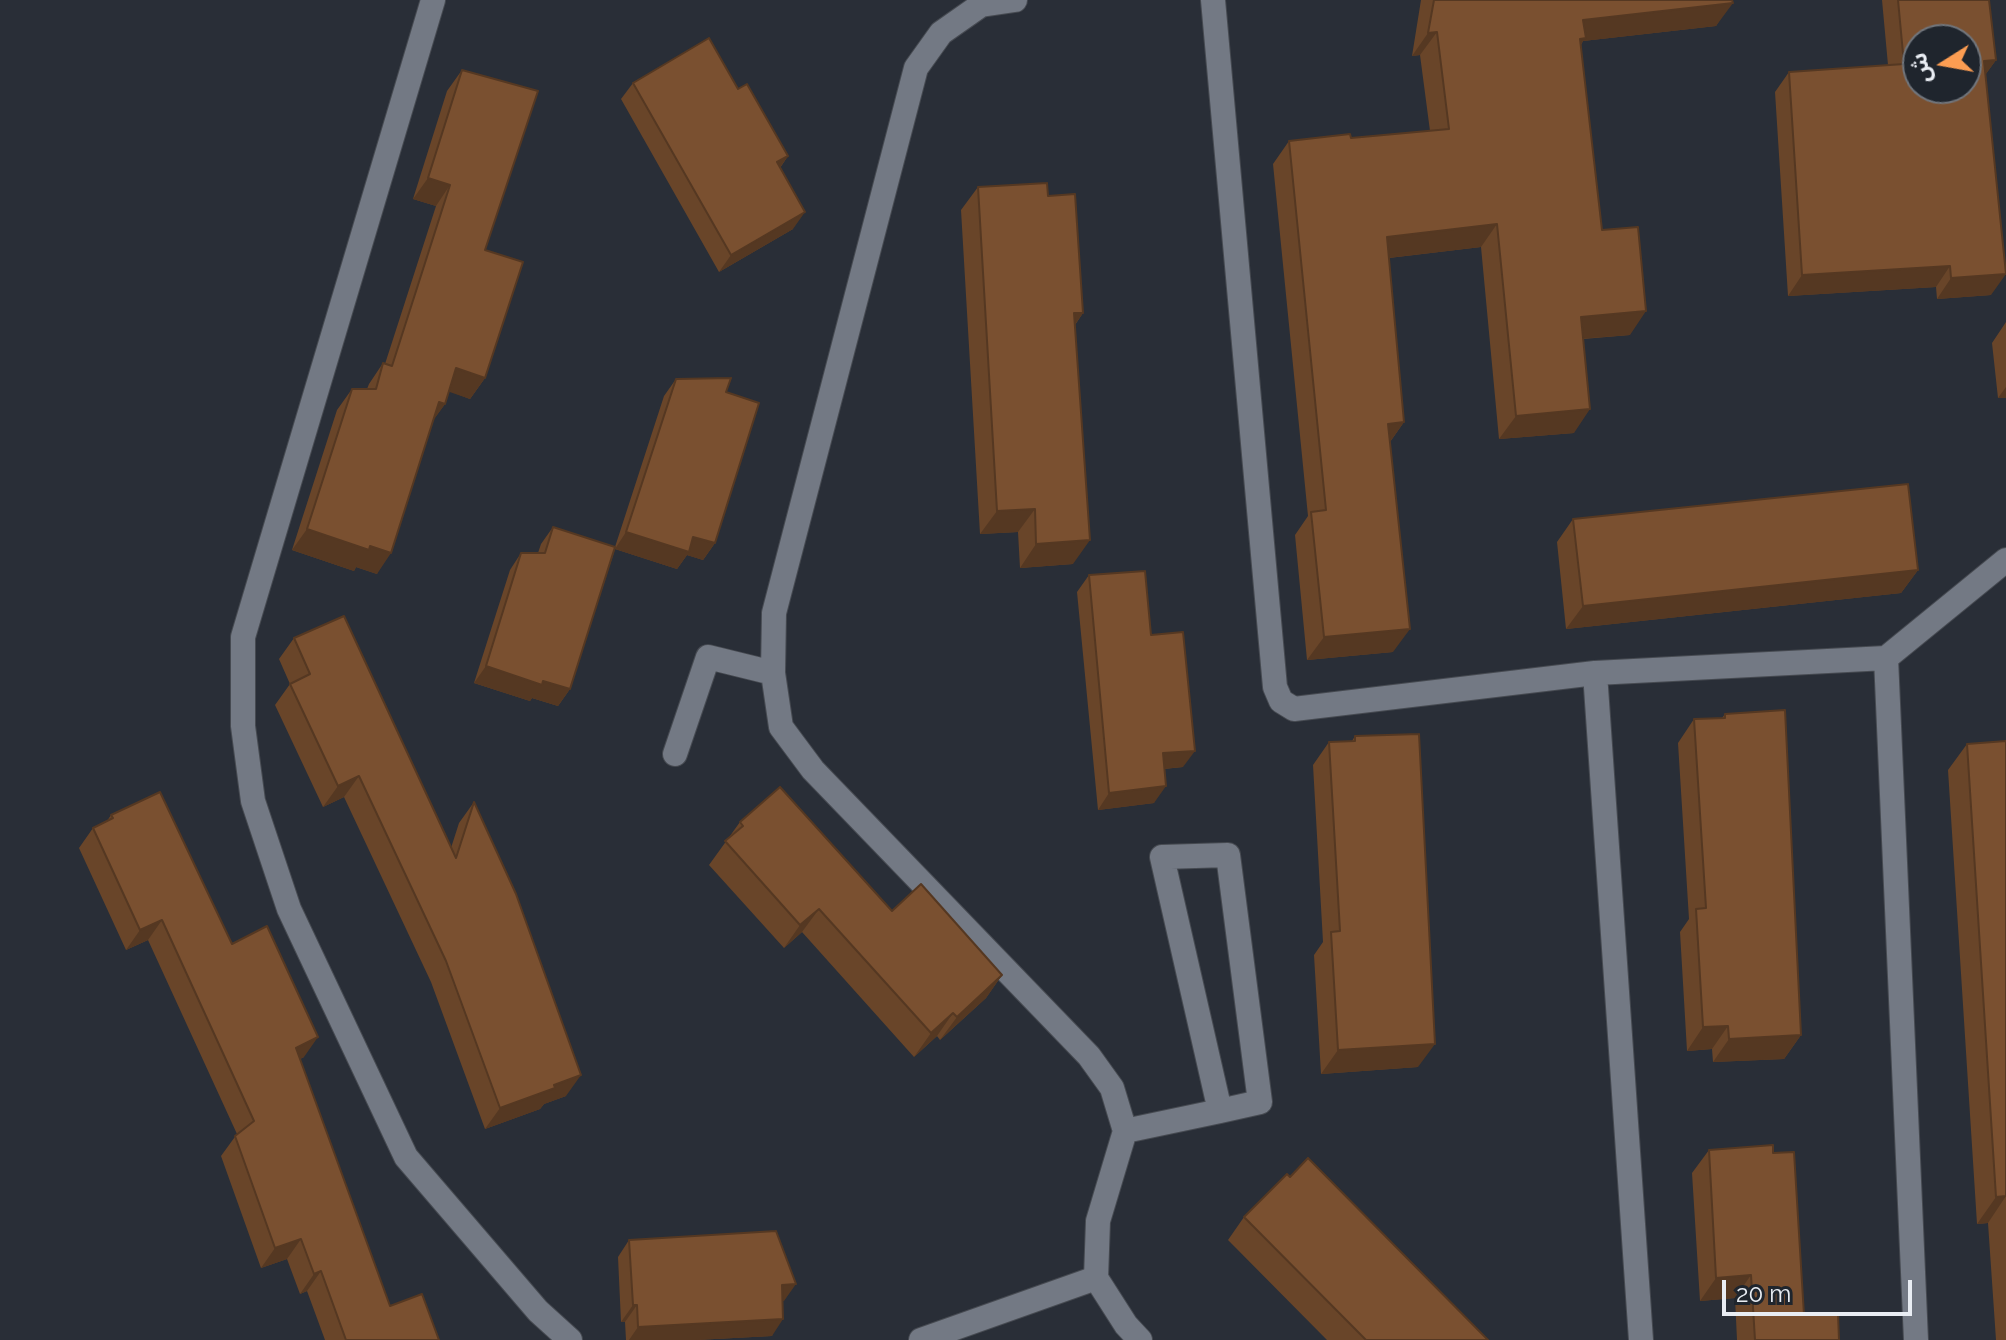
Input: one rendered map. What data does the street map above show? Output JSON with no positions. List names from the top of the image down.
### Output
{
  "scale_bar": "20 m",
  "north": "left"
}
